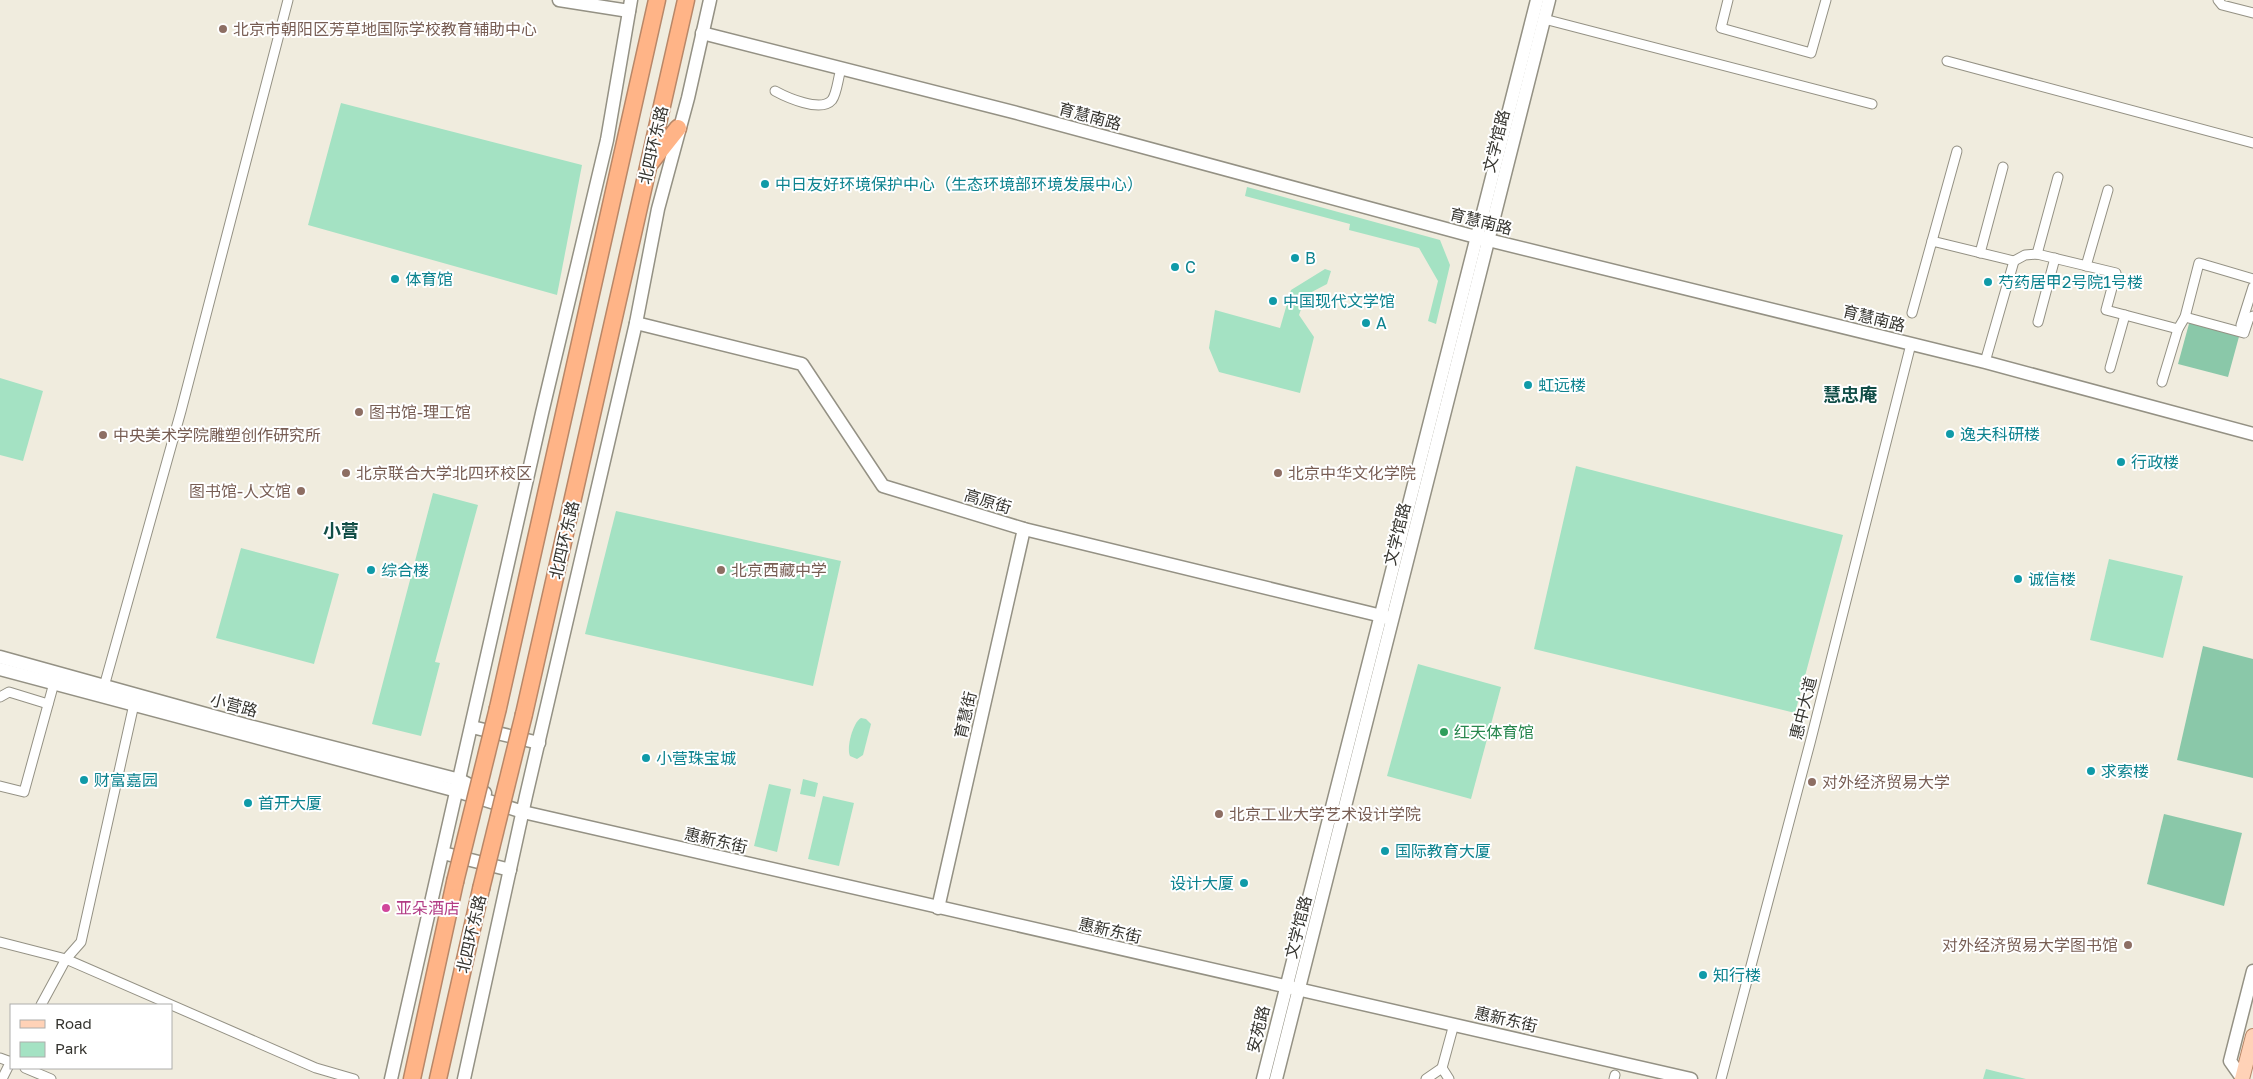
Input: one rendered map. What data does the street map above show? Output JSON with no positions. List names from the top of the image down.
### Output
{
  "streets": {
    "highway": ["北四环东路"],
    "street": [
      "育慧南路",
      "文学馆路",
      "高原街",
      "小营路",
      "惠中大道",
      "育慧街",
      "惠新东街",
      "安苑路"
    ]
  },
  "crossings": [
    ["育慧南路", "文学馆路"],
    ["育慧南路", "北四环东路"],
    ["育慧南路", "惠中大道"],
    ["文学馆路", "高原街"],
    ["文学馆路", "惠新东街"],
    ["文学馆路", "安苑路"],
    ["北四环东路", "高原街"],
    ["北四环东路", "惠新东街"],
    ["高原街", "育慧街"],
    ["小营路", "惠新东街"],
    ["育慧街", "惠新东街"],
    ["惠新东街", "安苑路"]
  ],
  "districts": ["慧忠庵", "小营"],
  "places": [
    "北京市朝阳区芳草地国际学校教育辅助中心",
    "中日友好环境保护中心（生态环境部环境发展中心）",
    "B",
    "C",
    "体育馆",
    "芍药居甲2号院1号楼",
    "中国现代文学馆",
    "A",
    "虹远楼",
    "图书馆-理工馆",
    "逸夫科研楼",
    "中央美术学院雕塑创作研究所",
    "行政楼",
    "北京联合大学北四环校区",
    "北京中华文化学院",
    "图书馆-人文馆",
    "综合楼",
    "北京西藏中学",
    "诚信楼",
    "红天体育馆",
    "小营珠宝城",
    "求索楼",
    "财富嘉园",
    "对外经济贸易大学",
    "首开大厦",
    "北京工业大学艺术设计学院",
    "国际教育大厦",
    "设计大厦",
    "亚朵酒店",
    "对外经济贸易大学图书馆",
    "知行楼"
  ],
  "legend": ["Road", "Park"]
}
